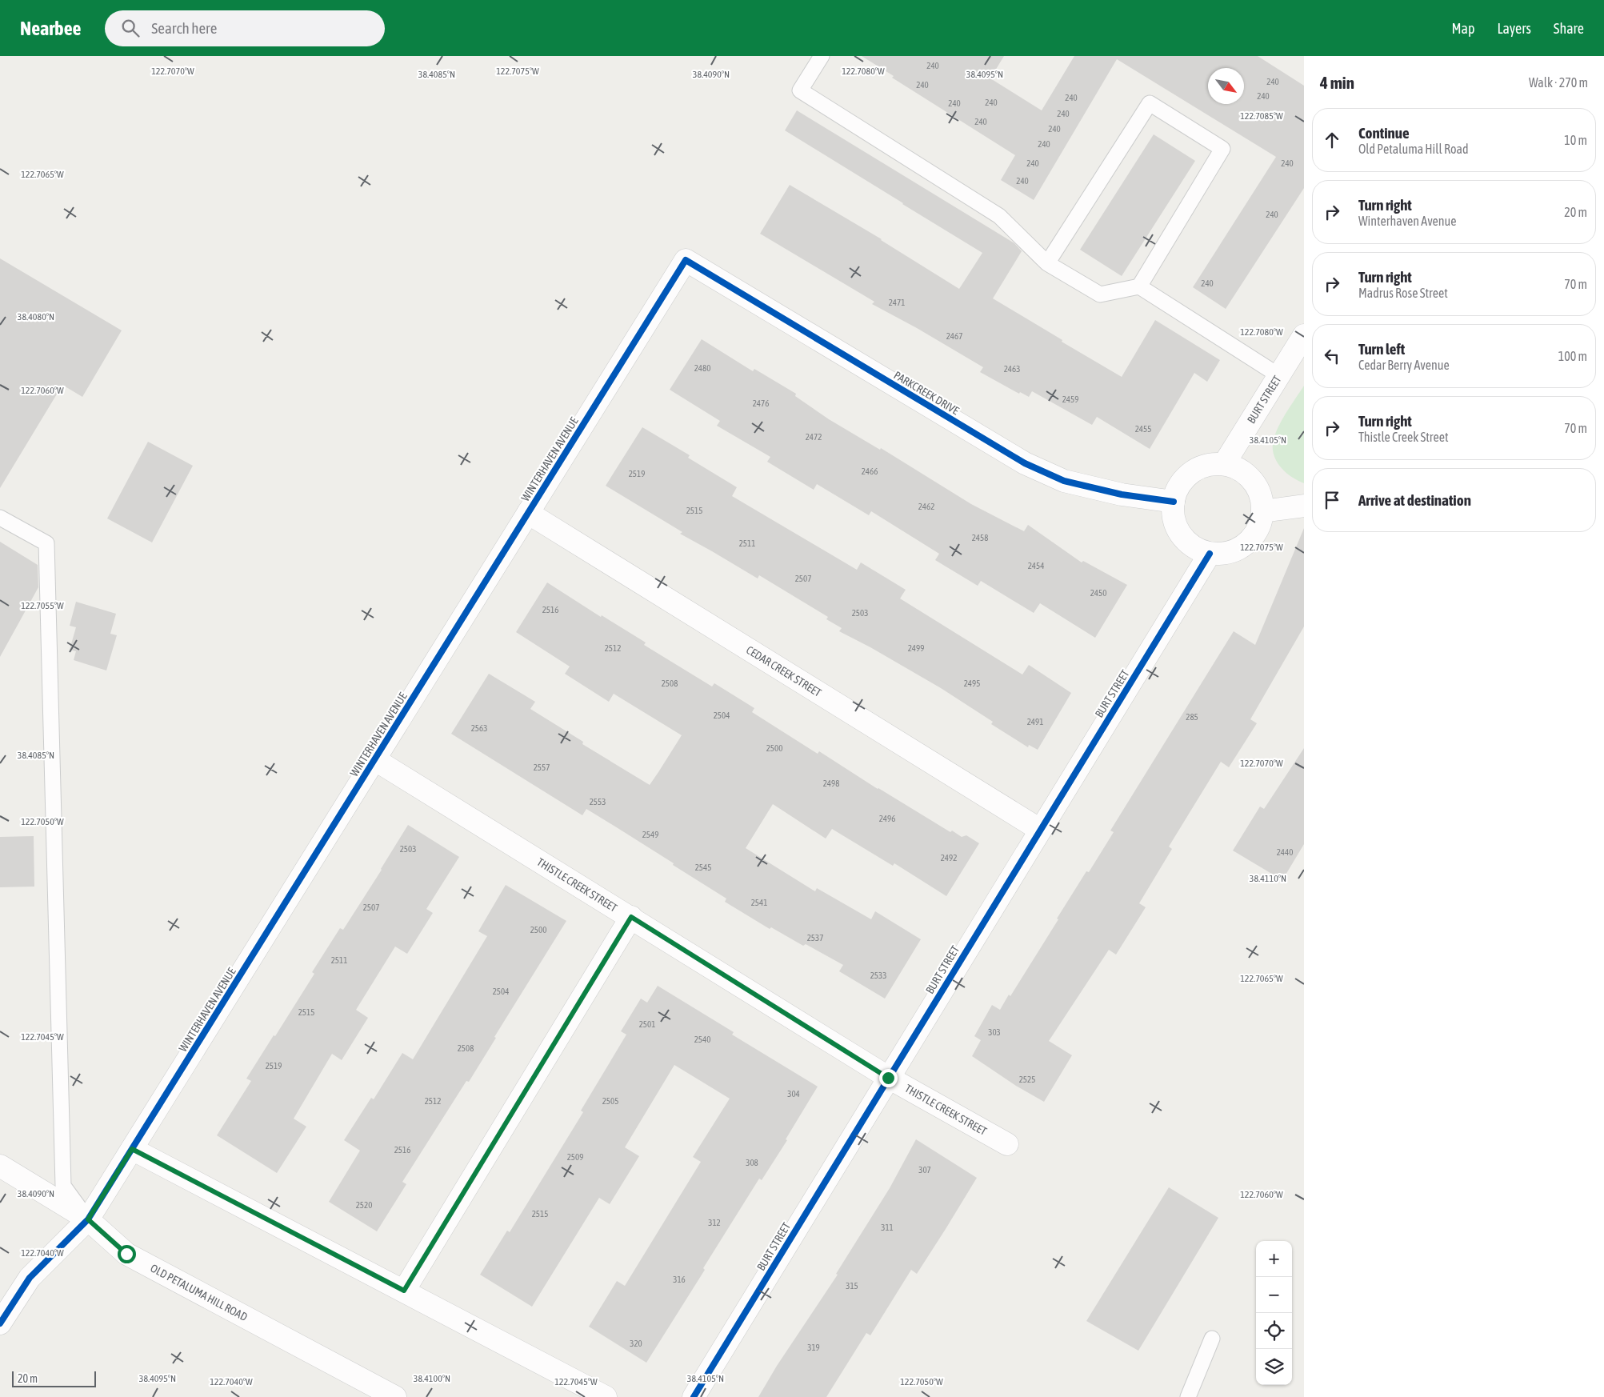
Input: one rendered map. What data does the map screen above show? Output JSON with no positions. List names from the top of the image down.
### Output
{
  "streets": {
    "street": [
      "PARKCREEK DRIVE",
      "BURT STREET",
      "WINTERHAVEN AVENUE",
      "CEDAR CREEK STREET",
      "THISTLE CREEK STREET",
      "OLD PETALUMA HILL ROAD"
    ]
  },
  "crossings": [
    ["PARKCREEK DRIVE", "BURT STREET"],
    ["PARKCREEK DRIVE", "WINTERHAVEN AVENUE"],
    ["BURT STREET", "CEDAR CREEK STREET"],
    ["BURT STREET", "THISTLE CREEK STREET"],
    ["WINTERHAVEN AVENUE", "CEDAR CREEK STREET"],
    ["WINTERHAVEN AVENUE", "THISTLE CREEK STREET"],
    ["WINTERHAVEN AVENUE", "OLD PETALUMA HILL ROAD"]
  ],
  "house_numbers": [
    "240",
    "240",
    "240",
    "240",
    "240",
    "240",
    "240",
    "240",
    "240",
    "240",
    "240",
    "240",
    "240",
    "240",
    "240",
    "240",
    "2471",
    "2467",
    "2480",
    "2463",
    "2459",
    "2476",
    "2455",
    "2472",
    "2466",
    "2519",
    "2462",
    "2515",
    "2458",
    "2511",
    "2454",
    "2507",
    "2450",
    "2516",
    "2503",
    "2512",
    "2499",
    "2508",
    "2495",
    "2504",
    "285",
    "2491",
    "2563",
    "2500",
    "2557",
    "2498",
    "2553",
    "2496",
    "2549",
    "2503",
    "2440",
    "2492",
    "2545",
    "2541",
    "2507",
    "2500",
    "2537",
    "2511",
    "2533",
    "2504",
    "2515",
    "2501",
    "303",
    "2540",
    "2508",
    "2519",
    "2525",
    "304",
    "2512",
    "2505",
    "2516",
    "2509",
    "308",
    "307",
    "2520",
    "2515",
    "312",
    "311",
    "316",
    "315",
    "320",
    "319"
  ],
  "scale_bar": "20 m",
  "north": "bottom right",
  "page": {
    "header": "Nearbee",
    "search": "Search here",
    "nav": ["Map", "Layers", "Share"],
    "heading": ["4 min", "Walk · 270 m"],
    "list": [
      ["Continue", "Old Petaluma Hill Road", "10 m"],
      ["Turn right", "Winterhaven Avenue", "20 m"],
      ["Turn right", "Madrus Rose Street", "70 m"],
      ["Turn left", "Cedar Berry Avenue", "100 m"],
      ["Turn right", "Thistle Creek Street", "70 m"],
      "Arrive at destination"
    ],
    "map_buttons": ["+", "−"],
    "scale": "20 m"
  },
  "coordinates": [
    "122.7075°W",
    "122.7080°W",
    "122.7070°W",
    "38.4085°N",
    "38.4090°N",
    "38.4095°N",
    "122.7085°W",
    "122.7065°W",
    "38.4080°N",
    "122.7060°W",
    "38.4105°N",
    "122.7055°W",
    "122.7050°W",
    "38.4110°N",
    "122.7045°W",
    "122.7040°W",
    "38.4100°N"
  ]
}
